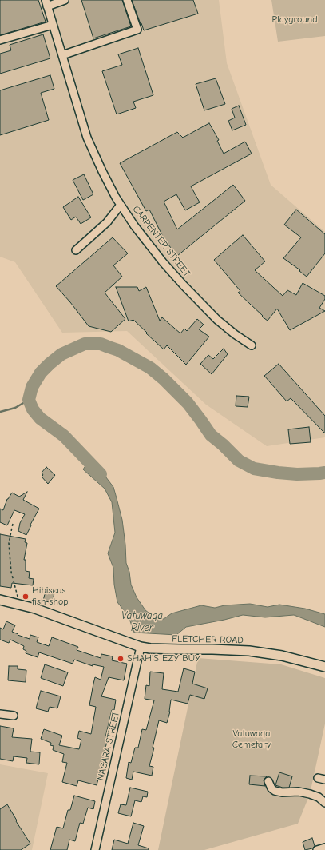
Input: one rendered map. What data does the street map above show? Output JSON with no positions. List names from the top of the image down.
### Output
{
  "streets": {
    "main road": ["FLETCHER ROAD"],
    "street": ["CARPENTER STREET", "NACARA STREET"]
  },
  "crossings": [
    ["FLETCHER ROAD", "NACARA STREET"]
  ],
  "water": ["Vatuwaqa River"],
  "parks": ["Playground", "Vatuwaqa Cemetary"],
  "places": ["Hibiscus fish shop", "SHAH'S EZY BUY"]
}
